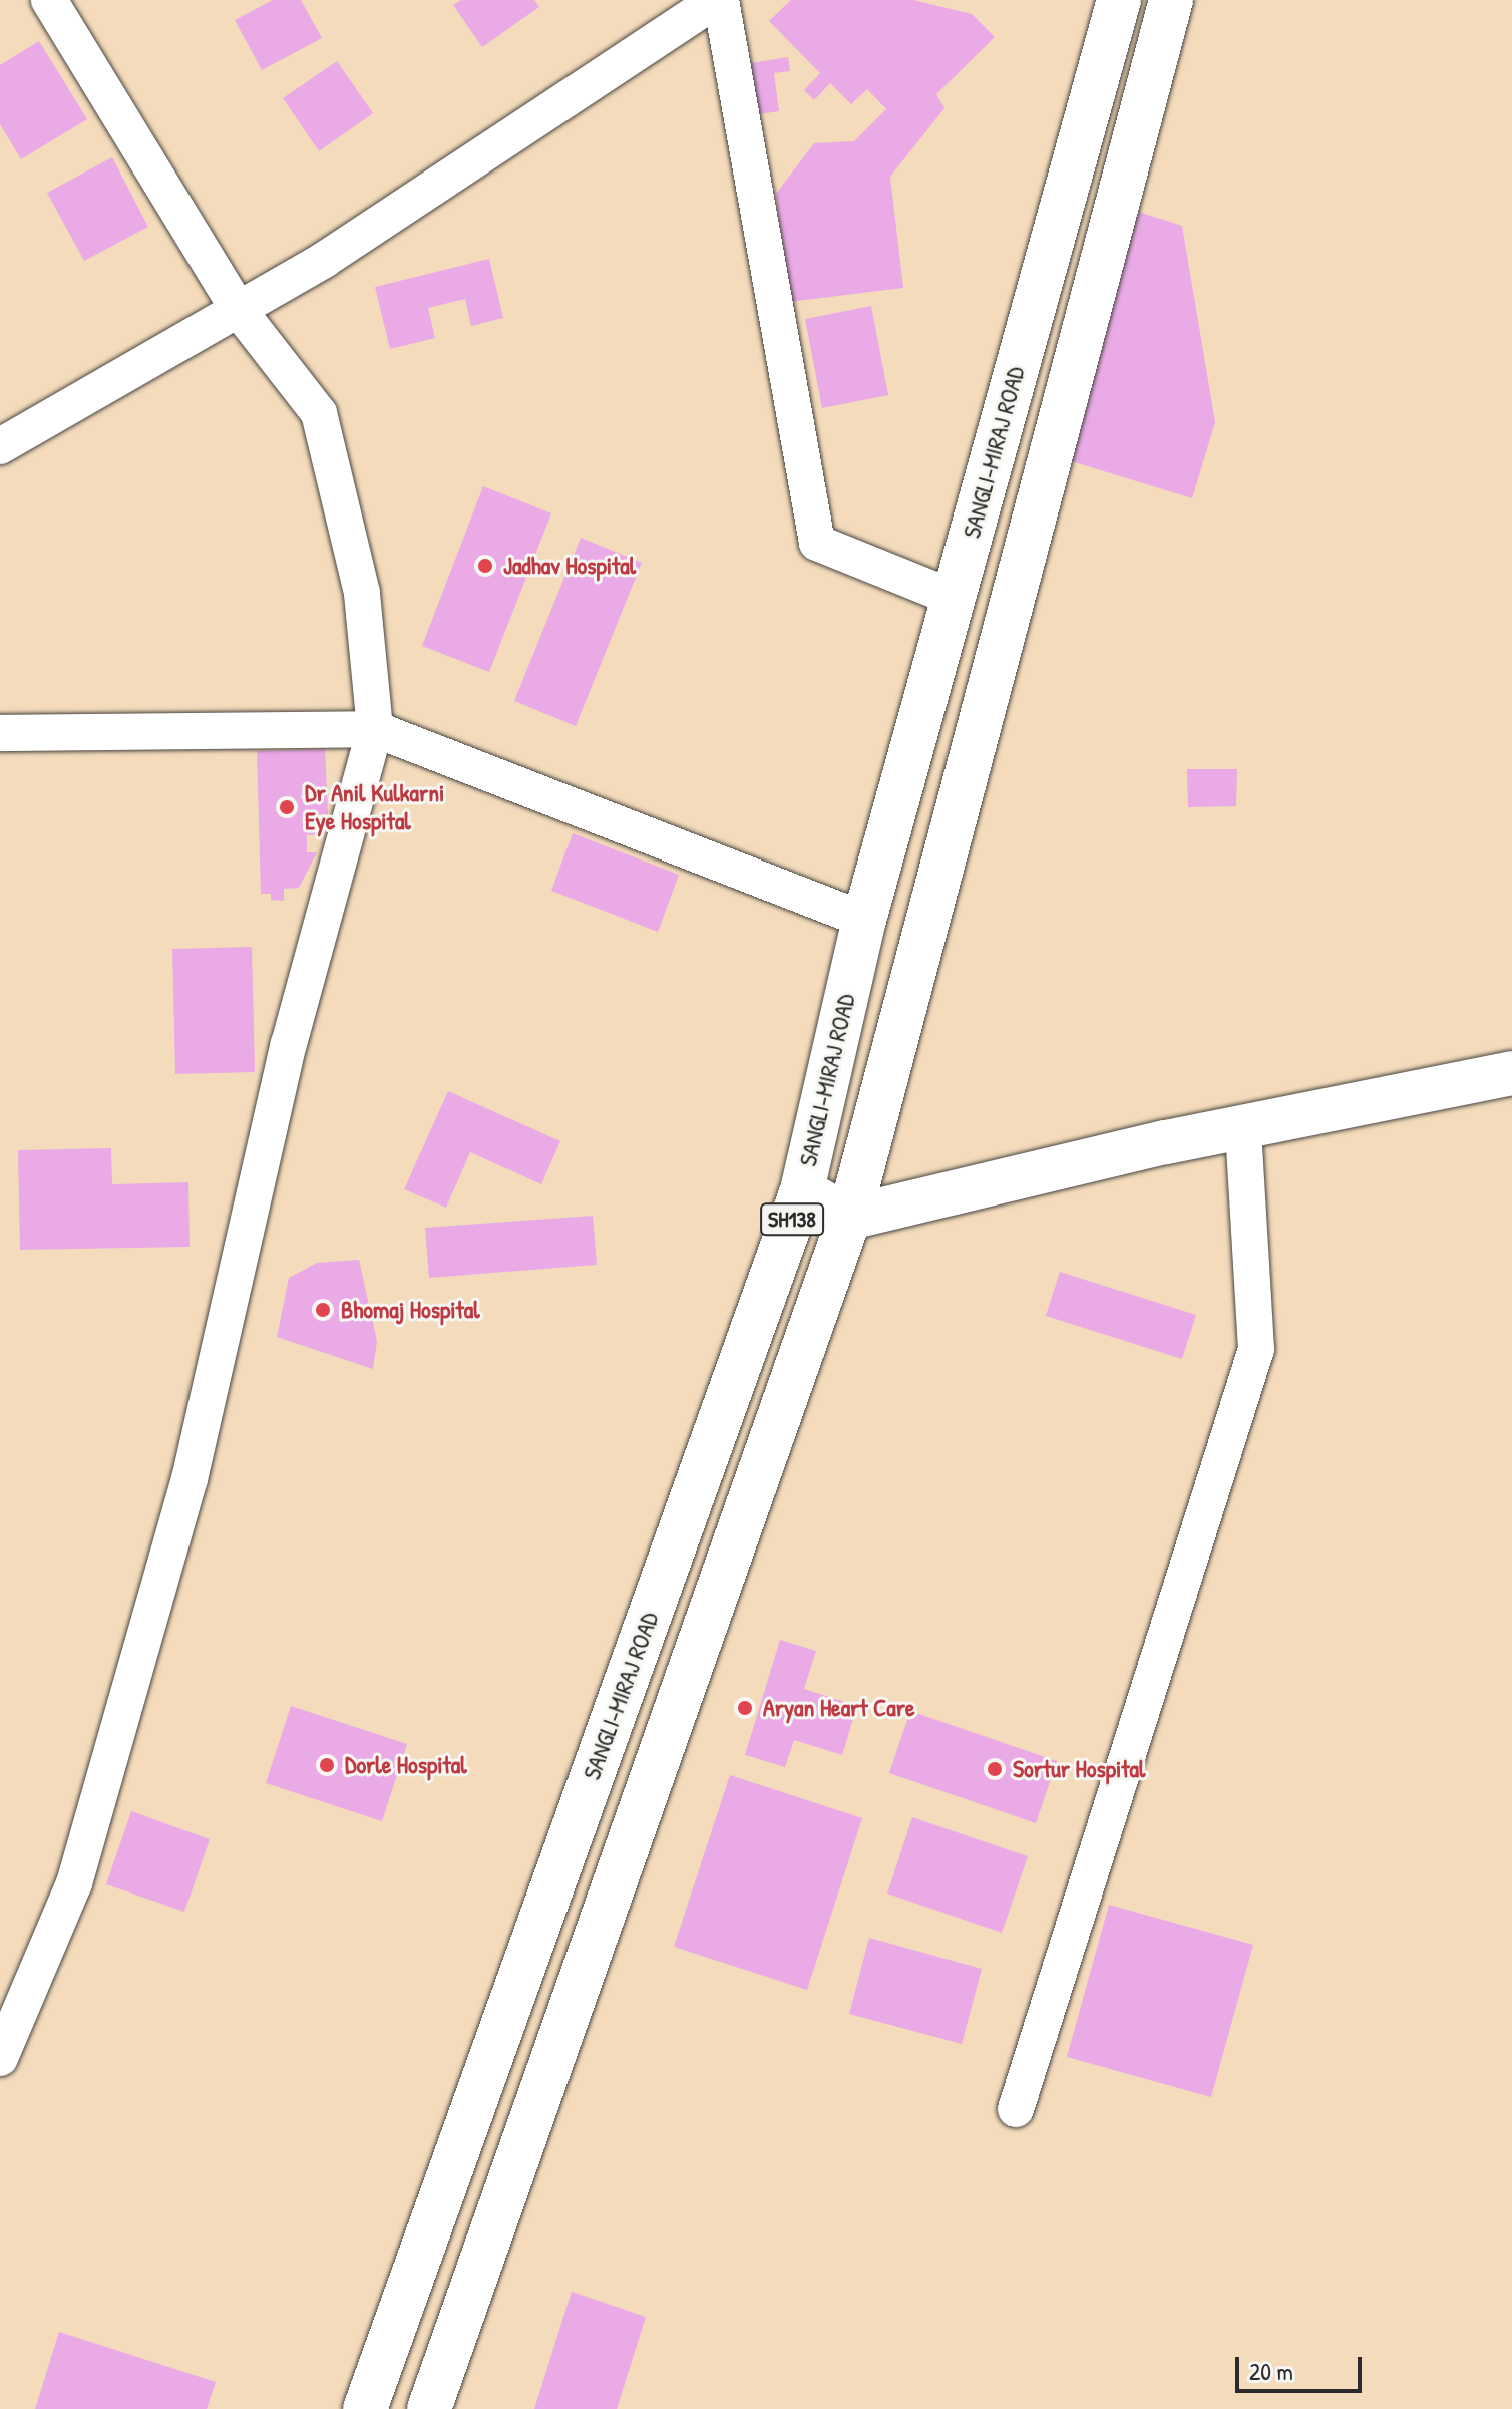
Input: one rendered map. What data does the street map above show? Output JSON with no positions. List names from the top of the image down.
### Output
{
  "streets": {
    "main road": ["SANGLI-MIRAJ ROAD", "SH138"]
  },
  "places": [
    "Jadhav Hospital",
    "Dr Anil Kulkarni Eye Hospital",
    "Bhomaj Hospital",
    "Aryan Heart Care",
    "Dorle Hospital",
    "Sortur Hospital"
  ],
  "scale_bar": "20 m"
}
